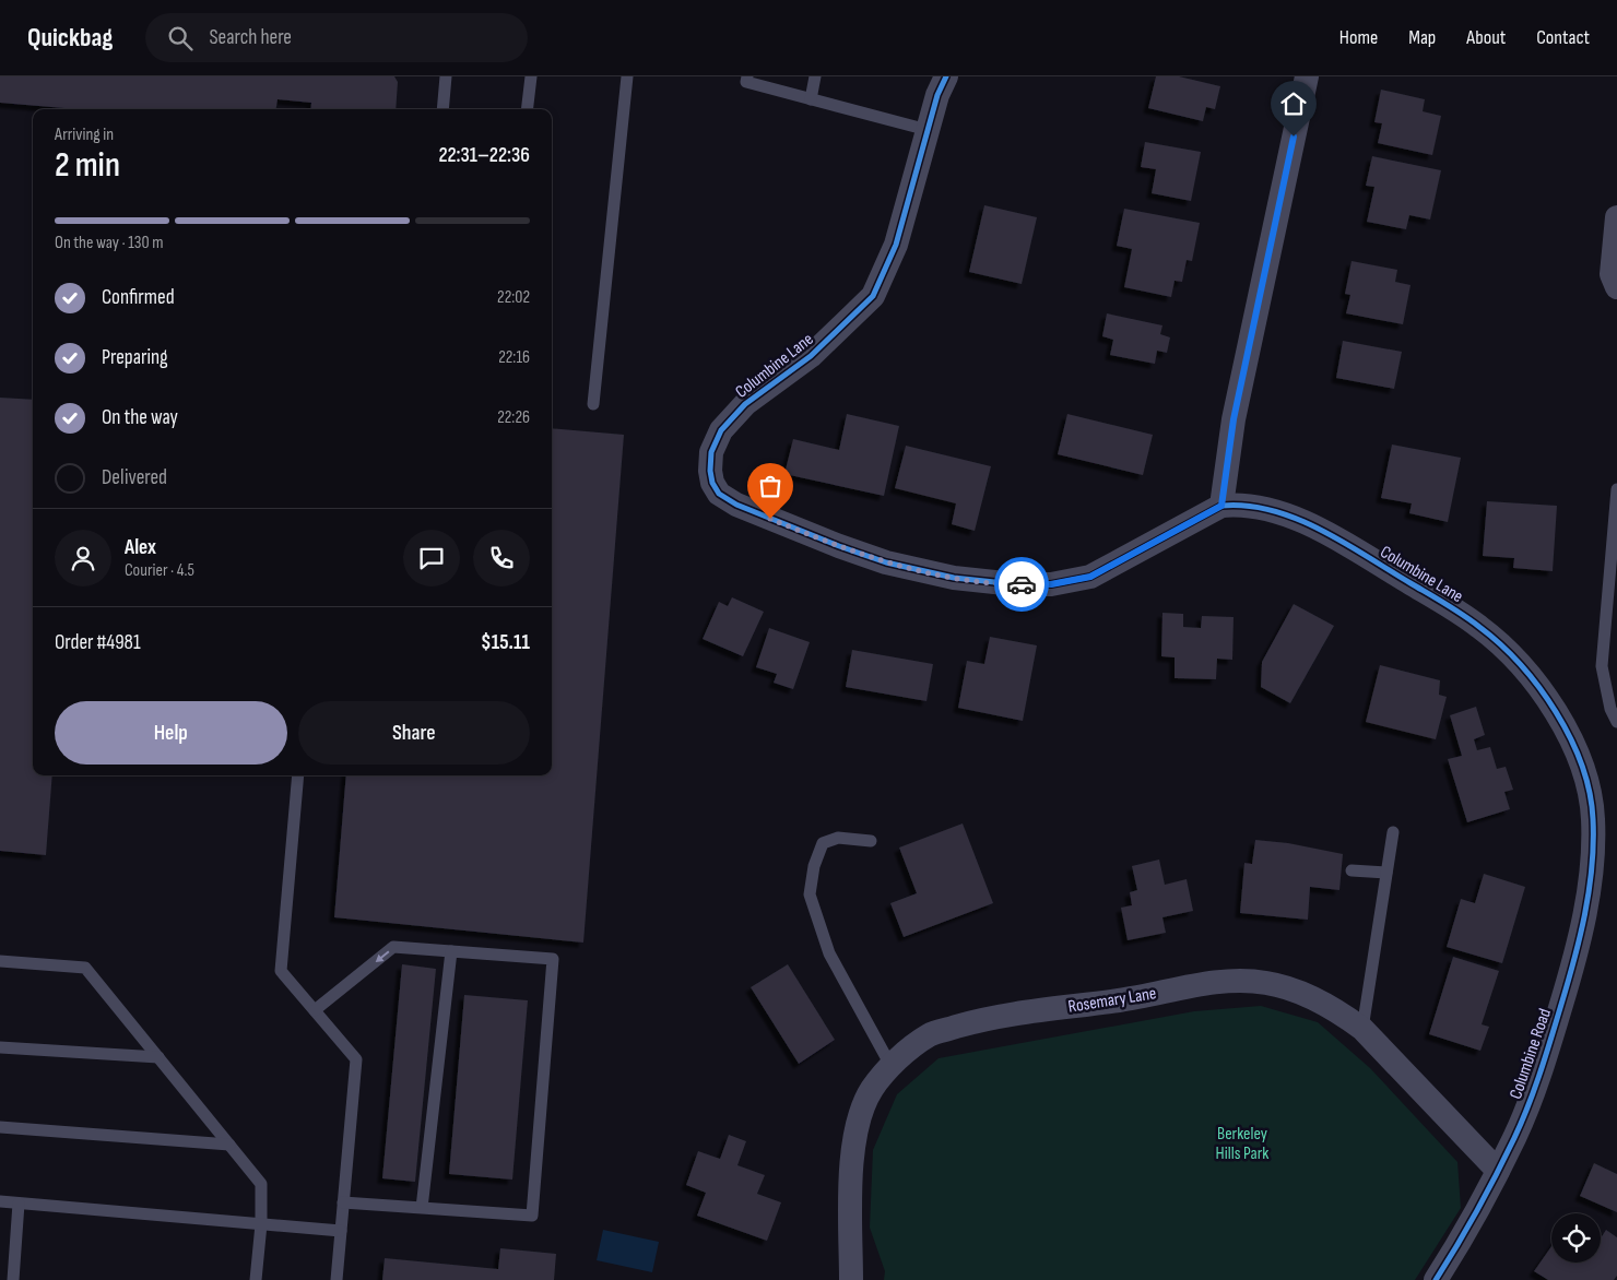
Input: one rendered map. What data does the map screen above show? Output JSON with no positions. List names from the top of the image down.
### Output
{
  "streets": {
    "street": ["Columbine Lane", "Rosemary Lane", "Columbine Road"]
  },
  "crossings": [
    ["Columbine Lane", "Columbine Road"],
    ["Rosemary Lane", "Columbine Road"]
  ],
  "parks": ["Berkeley Hills Park"],
  "page": {
    "header": "Quickbag",
    "search": "Search here",
    "nav": [
      "Home",
      "Map",
      "About",
      "Contact"
    ],
    "heading": ["2 min", "Arriving in", "22:31–22:36"],
    "panel": [
      "Alex",
      "Courier · 4.5",
      "Order #4981",
      "$15.11"
    ],
    "bar": "On the way · 130 m",
    "list": [
      ["Confirmed", "22:02"],
      ["Preparing", "22:16"],
      ["On the way", "22:26"],
      "Delivered"
    ],
    "buttons": ["Help", "Share"]
  }
}
